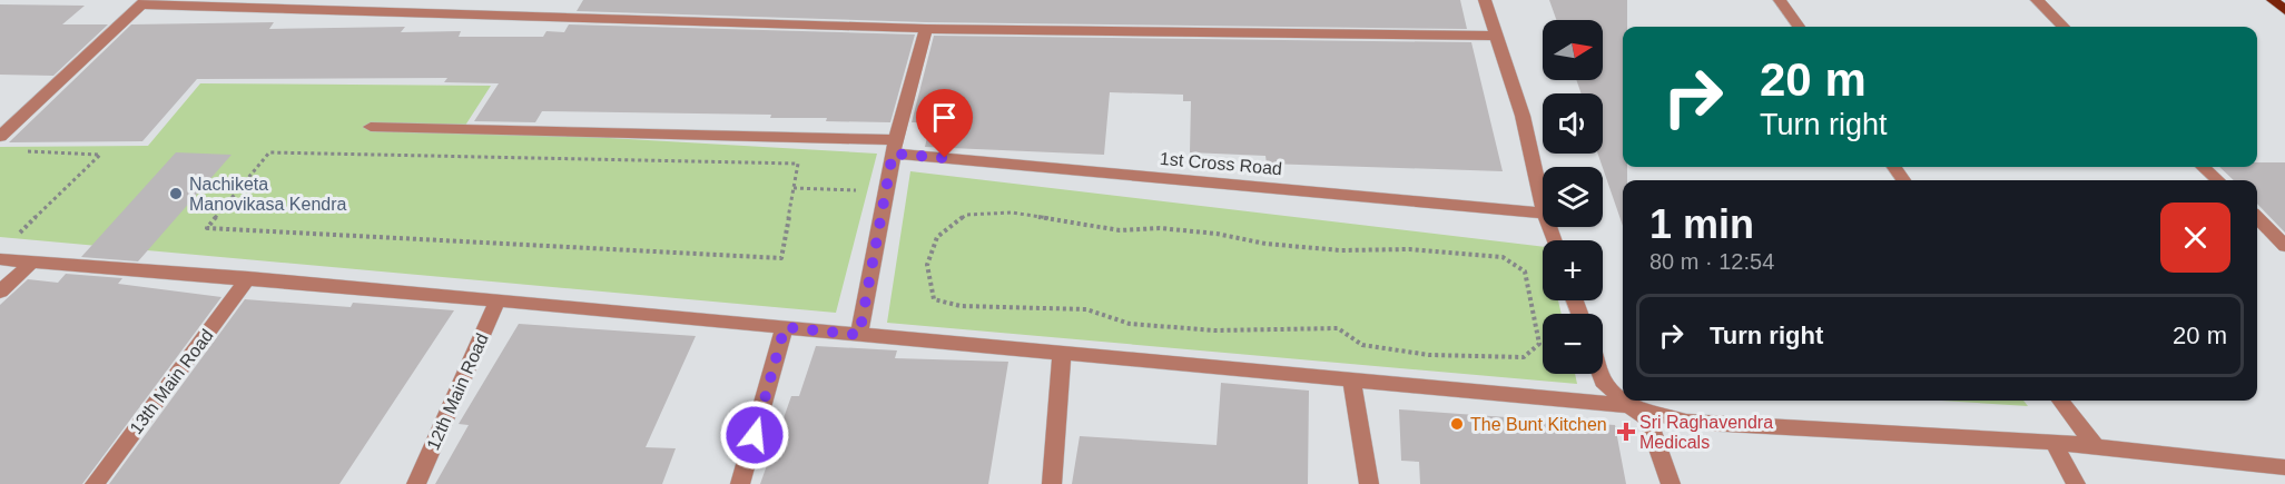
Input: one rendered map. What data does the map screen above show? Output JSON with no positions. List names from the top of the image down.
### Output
{
  "streets": {
    "street": ["1st Cross Road", "13th Main Road", "12th Main Road"]
  },
  "places": {
    "other": ["Nachiketa Manovikasa Kendra", "The Bunt Kitchen"],
    "health": ["Sri Raghavendra Medicals"]
  },
  "north": "right",
  "page": {
    "map_buttons": ["+", "−"],
    "turn": ["20 m", "Turn right"],
    "heading": ["1 min", "80 m · 12:54"],
    "list": [
      {
        "name": "Turn right",
        "value": "20 m"
      }
    ]
  }
}
